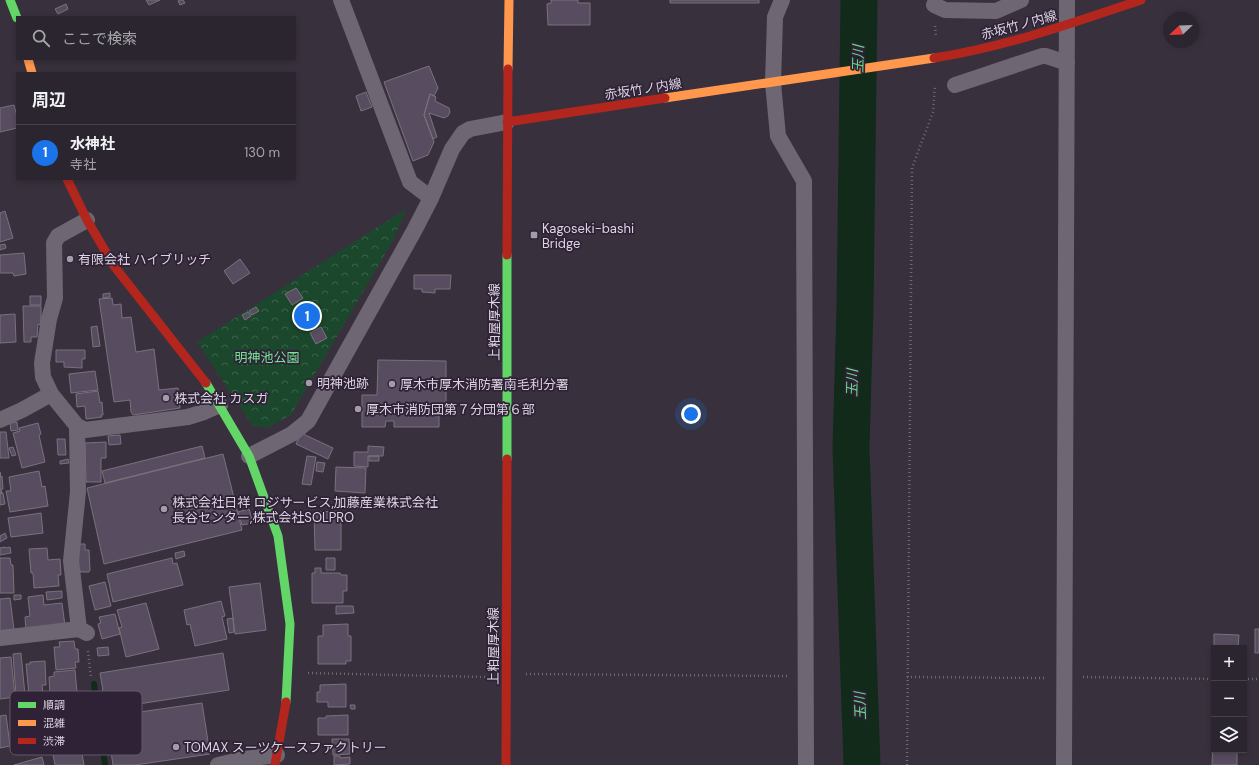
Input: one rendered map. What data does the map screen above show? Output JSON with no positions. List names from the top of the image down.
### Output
{
  "streets": {
    "street": ["赤坂竹ノ内線", "上粕屋厚木線"]
  },
  "crossings": [
    ["赤坂竹ノ内線", "上粕屋厚木線"]
  ],
  "water": ["玉川"],
  "parks": ["明神池公園"],
  "places": {
    "transit": ["Kagoseki-bashi Bridge"],
    "other": [
      "有限会社 ハイブリッチ",
      "明神池跡",
      "厚木市厚木消防署南毛利分署",
      "株式会社 カスガ",
      "厚木市消防団第７分団第６部",
      "株式会社日祥 ロジサービス,加藤産業株式会社 長谷センター,株式会社SOLPRO",
      "TOMAX スーツケースファクトリー"
    ]
  },
  "legend": ["順調", "混雑", "渋滞"],
  "north": "bottom left",
  "page": {
    "search": "ここで検索",
    "heading": "周辺",
    "list": [
      {
        "mark": "1",
        "name": "水神社",
        "note": "寺社",
        "value": "130 m"
      }
    ],
    "pins": "1",
    "map_buttons": ["+", "−"]
  }
}
